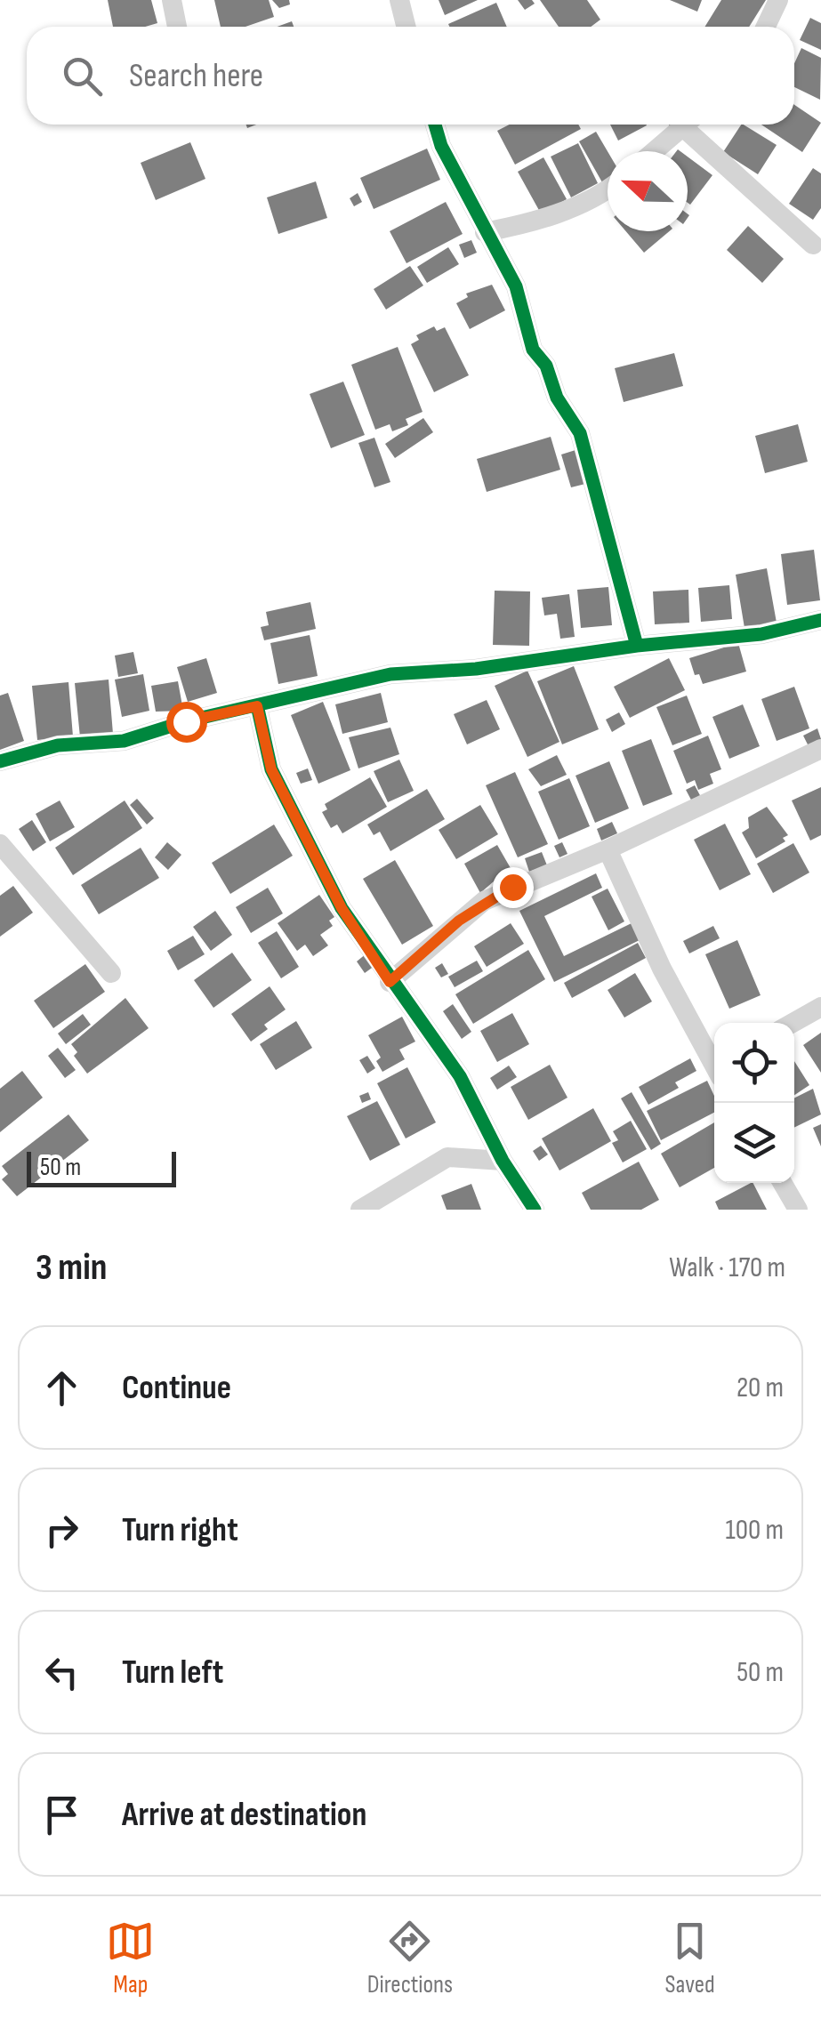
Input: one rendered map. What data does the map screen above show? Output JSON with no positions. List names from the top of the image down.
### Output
{
  "scale_bar": "50 m",
  "north": "left",
  "page": {
    "search": "Search here",
    "scale": "50 m",
    "heading": ["3 min", "Walk · 170 m"],
    "list": [
      ["Continue", "20 m"],
      ["Turn right", "100 m"],
      ["Turn left", "50 m"],
      "Arrive at destination"
    ],
    "nav": ["Map", "Directions", "Saved"]
  }
}
